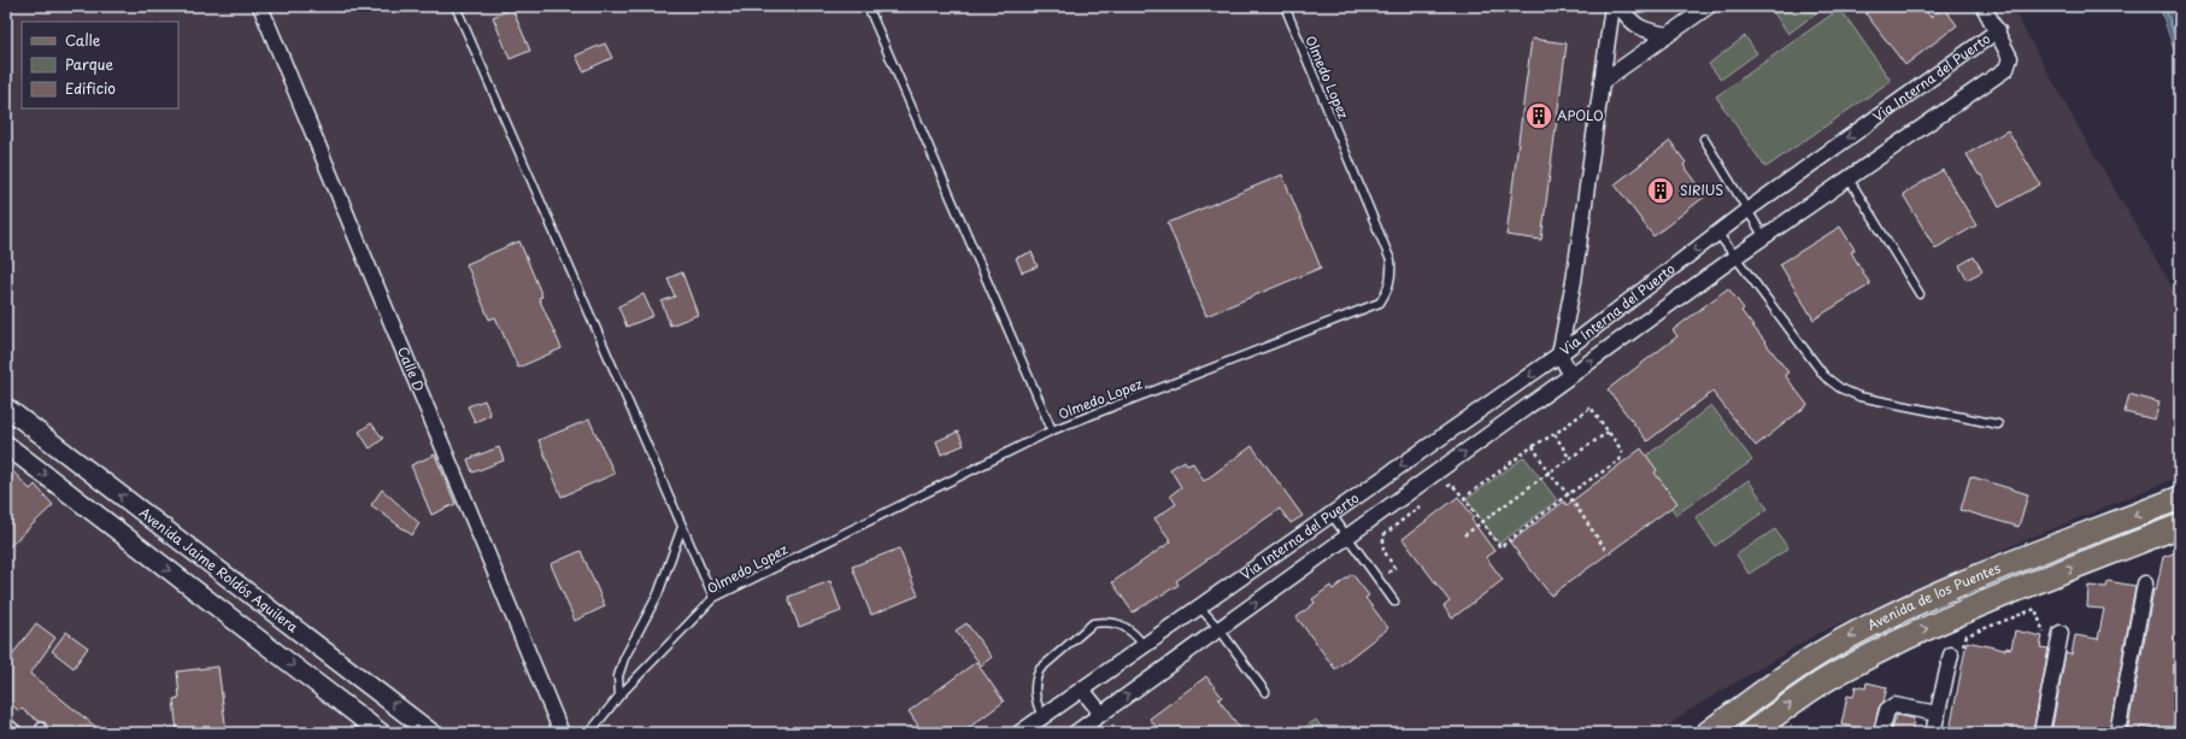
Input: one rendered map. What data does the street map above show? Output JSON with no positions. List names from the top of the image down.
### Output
{
  "streets": {
    "main road": ["Avenida de los Puentes"],
    "street": ["Via Interna del Puerto", "Calle D", "Avenida Jaime Roldós Aguilera"],
    "lane": ["Olmedo Lopez"]
  },
  "places": {
    "building": ["APOLO", "SIRIUS"]
  },
  "legend": ["Calle", "Parque", "Edificio"]
}
